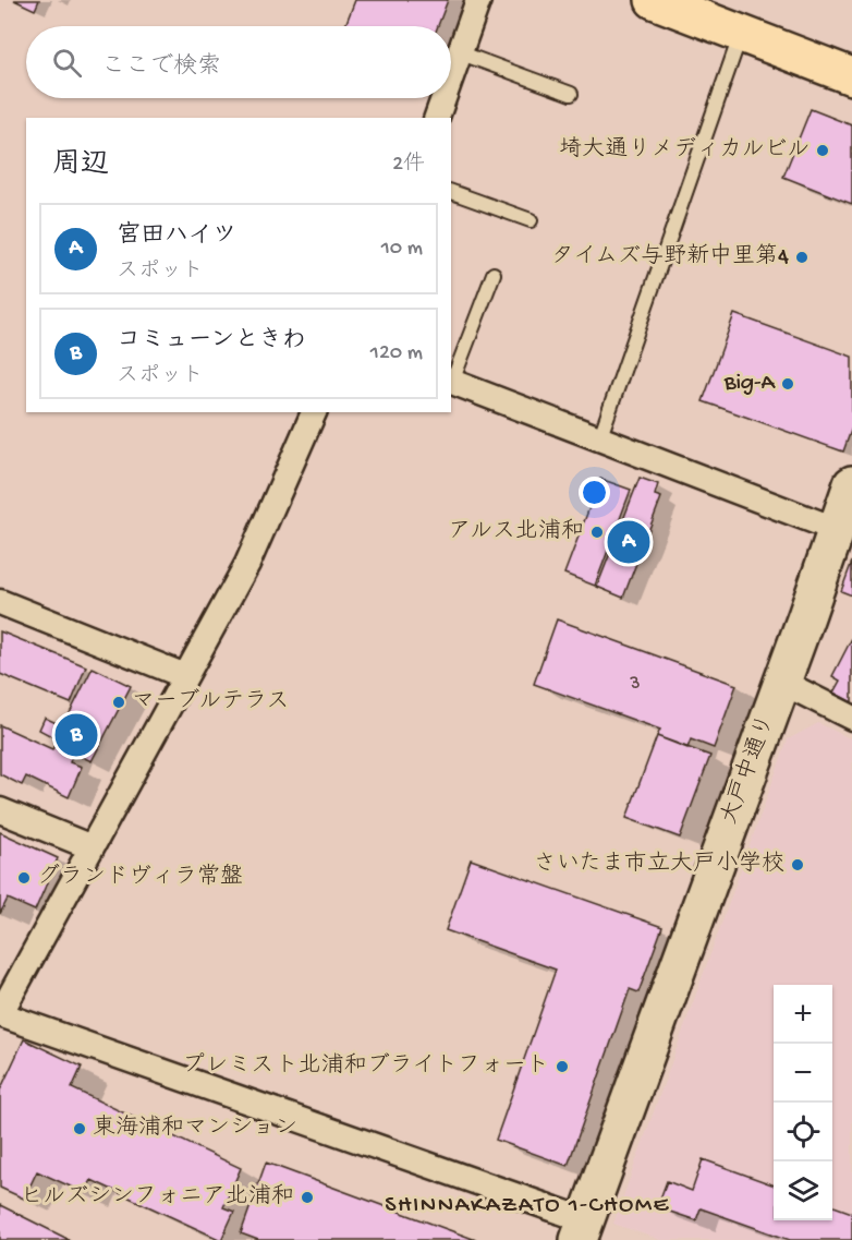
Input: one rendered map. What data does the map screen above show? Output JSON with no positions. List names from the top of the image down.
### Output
{
  "streets": {
    "street": ["大戸中通り"]
  },
  "districts": ["SHINNAKAZATO 1-CHOME"],
  "places": [
    "埼大通りメディカルビル",
    "タイムズ与野新中里第4",
    "Big-A",
    "アルス北浦和",
    "マーブルテラス",
    "さいたま市立大戸小学校",
    "グランドヴィラ常盤",
    "プレミスト北浦和ブライトフォート",
    "東海浦和マンション",
    "ヒルズシンフォニア北浦和"
  ],
  "house_numbers": ["3"],
  "page": {
    "search": "ここで検索",
    "heading": ["周辺", "2件"],
    "list": [
      {
        "mark": "A",
        "name": "宮田ハイツ",
        "note": "スポット",
        "value": "10 m"
      },
      {
        "mark": "B",
        "name": "コミューンときわ",
        "note": "スポット",
        "value": "120 m"
      }
    ],
    "pins": ["A", "B"],
    "map_buttons": ["+", "−"]
  }
}
